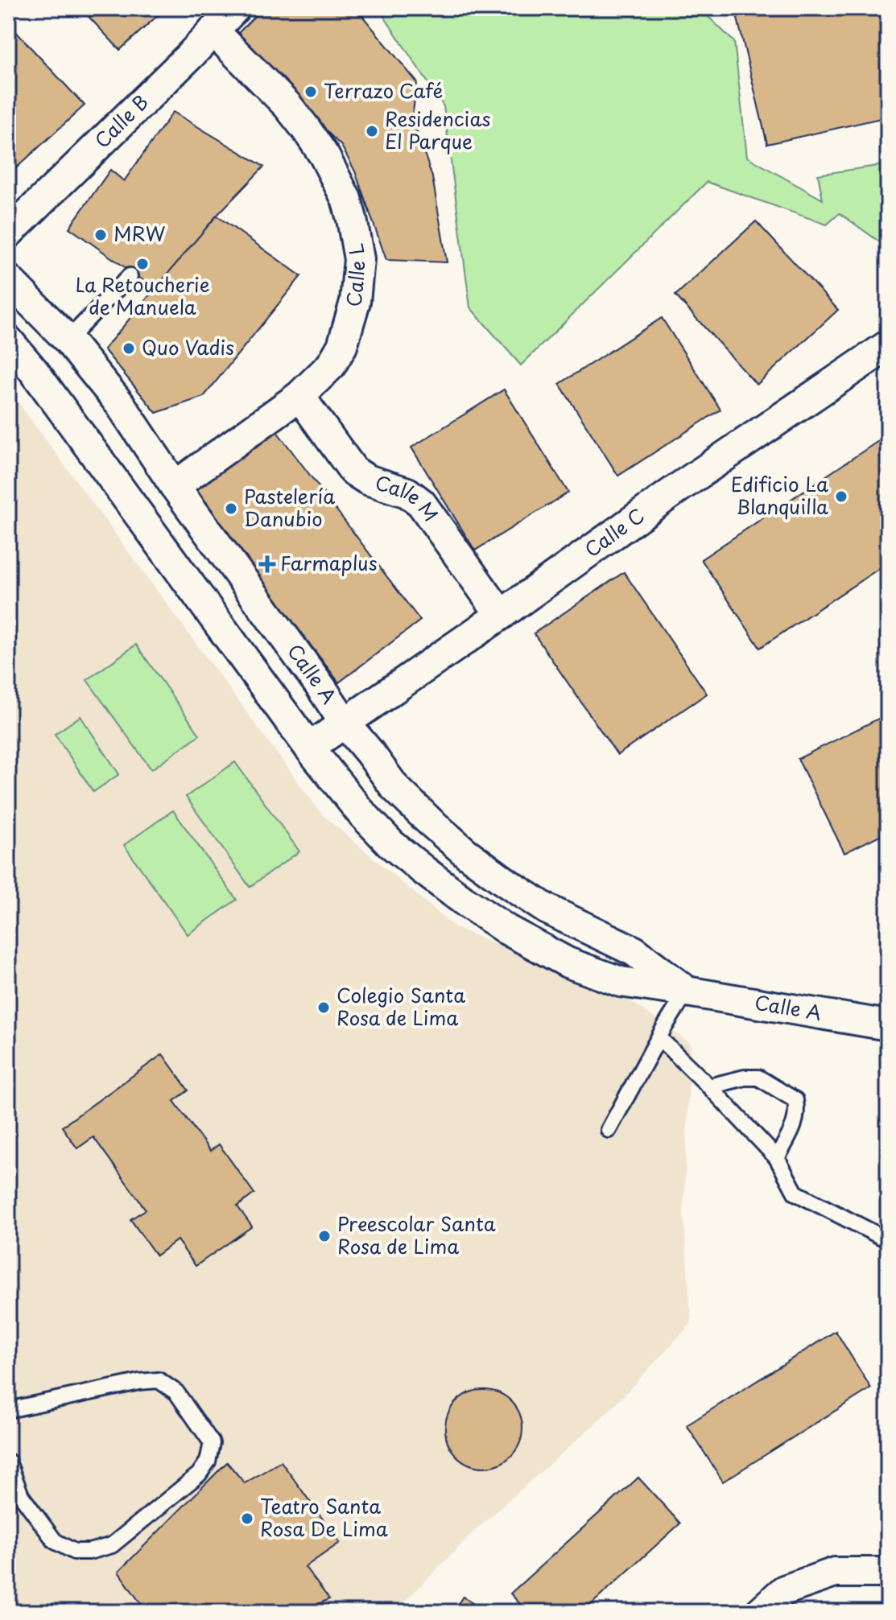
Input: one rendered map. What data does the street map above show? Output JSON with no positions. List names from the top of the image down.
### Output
{
  "streets": {
    "street": [
      "Calle B",
      "Calle L",
      "Calle M",
      "Calle C",
      "Calle A"
    ]
  },
  "crossings": [
    ["Calle B", "Calle L"],
    ["Calle L", "Calle M"],
    ["Calle L", "Calle A"],
    ["Calle M", "Calle C"],
    ["Calle C", "Calle A"]
  ],
  "places": {
    "other": [
      "Terrazo Café",
      "Residencias El Parque",
      "MRW",
      "La Retoucherie de Manuela",
      "Quo Vadis",
      "Edificio La Blanquilla",
      "Pastelería Danubio",
      "Colegio Santa Rosa de Lima",
      "Preescolar Santa Rosa de Lima",
      "Teatro Santa Rosa De Lima"
    ],
    "health": ["Farmaplus"]
  }
}
